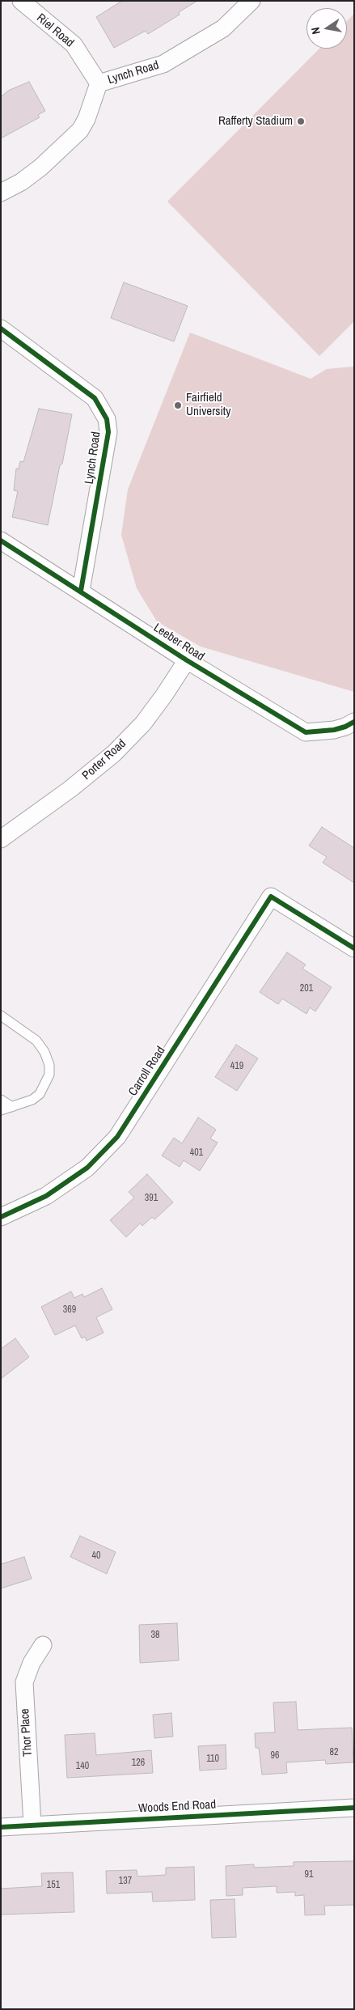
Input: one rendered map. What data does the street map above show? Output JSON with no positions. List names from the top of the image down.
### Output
{
  "streets": {
    "street": [
      "Riel Road",
      "Lynch Road",
      "Leeber Road",
      "Porter Road",
      "Carroll Road",
      "Thor Place",
      "Woods End Road"
    ]
  },
  "crossings": [
    ["Riel Road", "Lynch Road"],
    ["Lynch Road", "Leeber Road"],
    ["Leeber Road", "Porter Road"],
    ["Thor Place", "Woods End Road"]
  ],
  "places": ["Rafferty Stadium", "Fairfield University"],
  "house_numbers": [
    "201",
    "419",
    "401",
    "391",
    "369",
    "40",
    "38",
    "82",
    "96",
    "110",
    "126",
    "140",
    "91",
    "137",
    "151"
  ],
  "north": "left"
}
